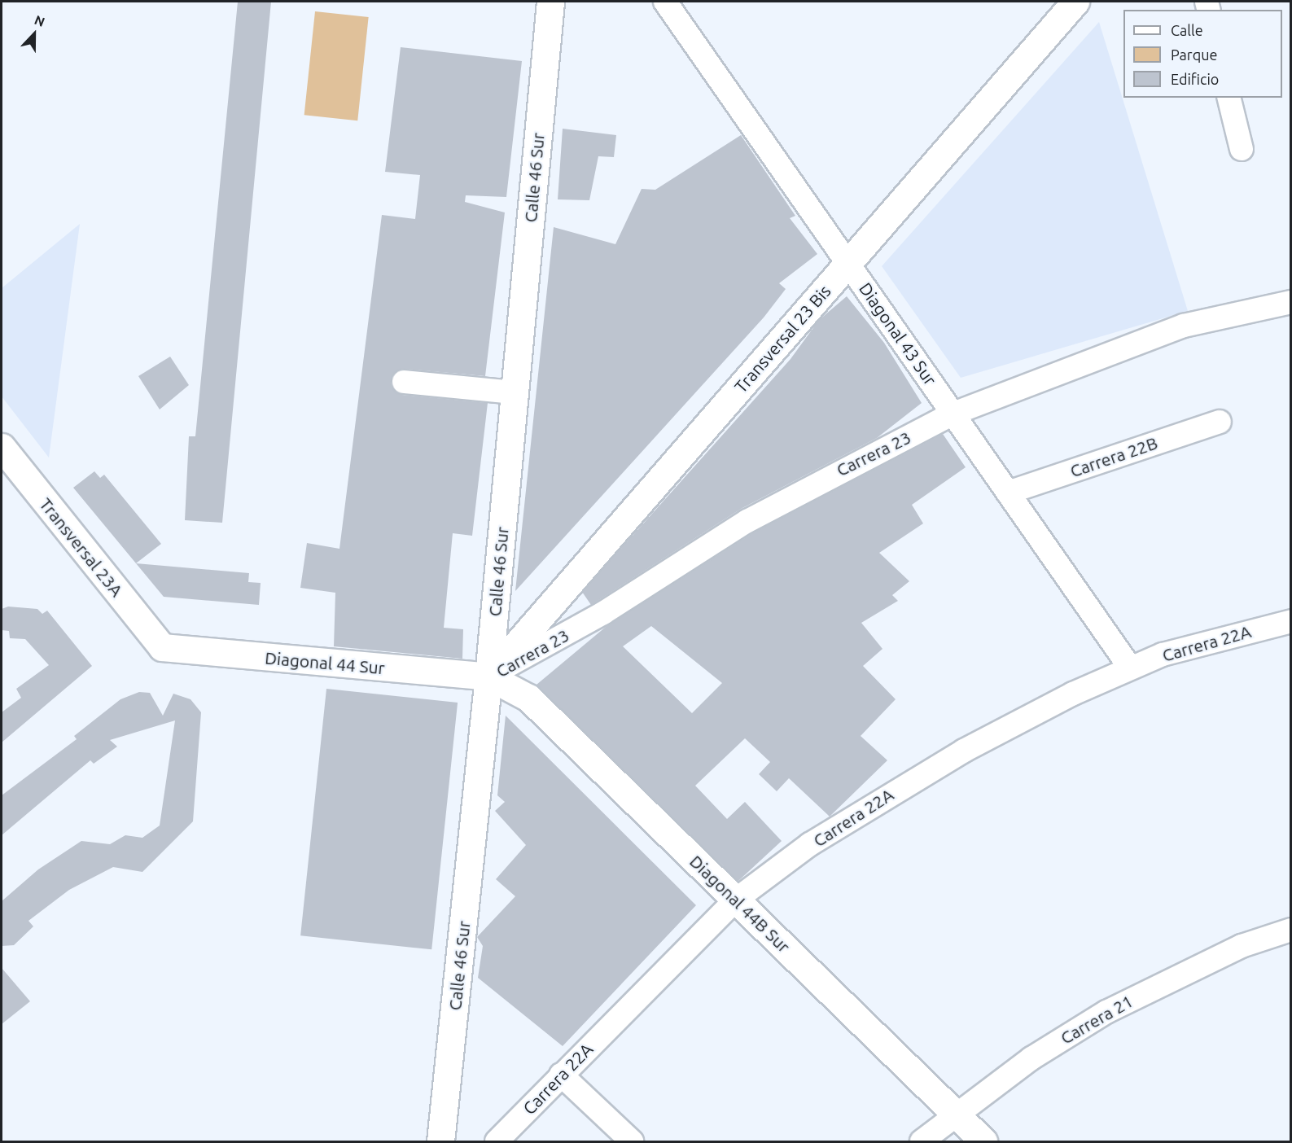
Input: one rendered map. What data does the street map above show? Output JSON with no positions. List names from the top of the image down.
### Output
{
  "streets": {
    "street": [
      "Calle 46 Sur",
      "Diagonal 43 Sur",
      "Transversal 23 Bis",
      "Carrera 23",
      "Carrera 22B",
      "Transversal 23A",
      "Carrera 22A",
      "Diagonal 44 Sur",
      "Diagonal 44B Sur",
      "Carrera 21"
    ]
  },
  "crossings": [
    ["Calle 46 Sur", "Transversal 23 Bis"],
    ["Calle 46 Sur", "Carrera 23"],
    ["Calle 46 Sur", "Diagonal 44 Sur"],
    ["Calle 46 Sur", "Diagonal 44B Sur"],
    ["Diagonal 43 Sur", "Transversal 23 Bis"],
    ["Diagonal 43 Sur", "Carrera 23"],
    ["Diagonal 43 Sur", "Carrera 22B"],
    ["Diagonal 43 Sur", "Carrera 22A"],
    ["Transversal 23 Bis", "Carrera 23"],
    ["Transversal 23 Bis", "Diagonal 44 Sur"],
    ["Transversal 23 Bis", "Diagonal 44B Sur"],
    ["Carrera 23", "Diagonal 44 Sur"],
    ["Carrera 23", "Diagonal 44B Sur"],
    ["Transversal 23A", "Diagonal 44 Sur"],
    ["Carrera 22A", "Diagonal 44B Sur"],
    ["Diagonal 44 Sur", "Diagonal 44B Sur"],
    ["Diagonal 44B Sur", "Carrera 21"]
  ],
  "legend": ["Calle", "Parque", "Edificio"],
  "north": "top"
}
